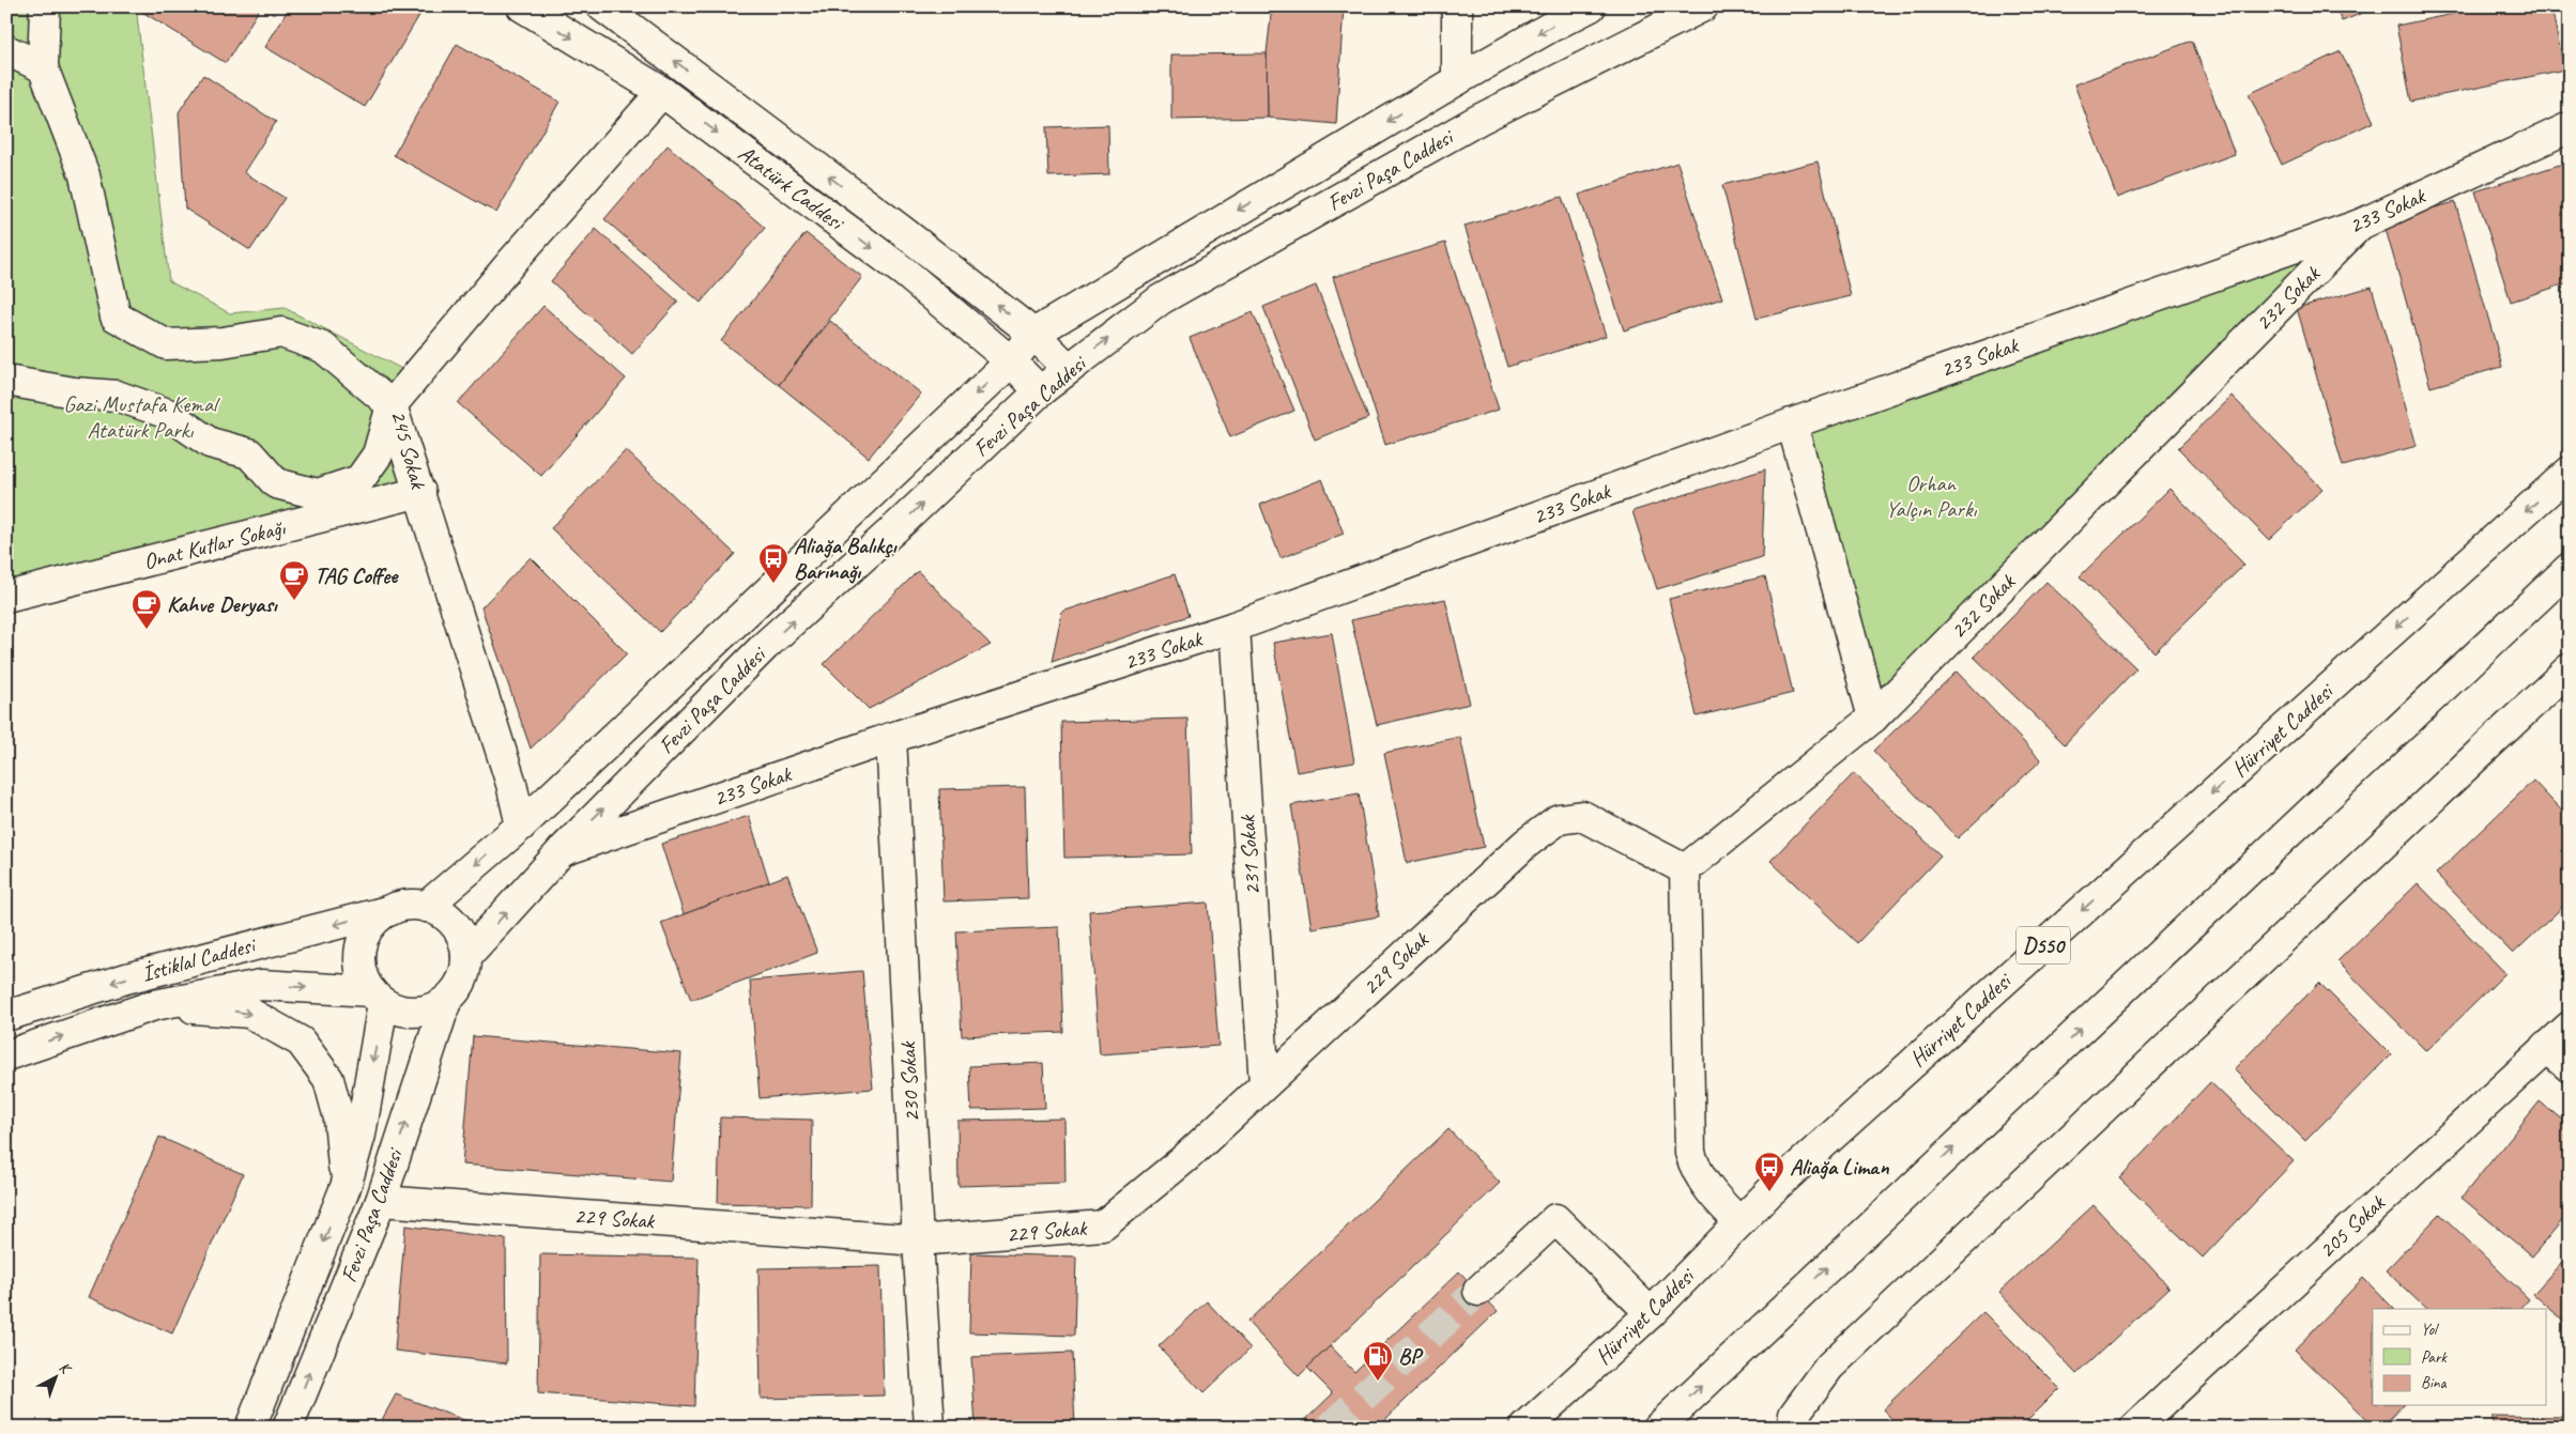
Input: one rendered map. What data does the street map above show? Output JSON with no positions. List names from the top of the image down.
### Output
{
  "streets": {
    "main road": [
      "Fevzi Paşa Caddesi",
      "Atatürk Caddesi",
      "233 Sokak",
      "232 Sokak",
      "245 Sokak",
      "Onat Kutlar Sokağı",
      "Hürriyet Caddesi",
      "231 Sokak",
      "D550",
      "İstiklal Caddesi",
      "229 Sokak",
      "230 Sokak",
      "205 Sokak"
    ]
  },
  "crossings": [
    ["Fevzi Paşa Caddesi", "Atatürk Caddesi"],
    ["Fevzi Paşa Caddesi", "233 Sokak"],
    ["Fevzi Paşa Caddesi", "245 Sokak"],
    ["Fevzi Paşa Caddesi", "İstiklal Caddesi"],
    ["Fevzi Paşa Caddesi", "229 Sokak"],
    ["Atatürk Caddesi", "245 Sokak"],
    ["233 Sokak", "232 Sokak"],
    ["233 Sokak", "231 Sokak"],
    ["233 Sokak", "230 Sokak"],
    ["232 Sokak", "229 Sokak"],
    ["245 Sokak", "Onat Kutlar Sokağı"],
    ["231 Sokak", "229 Sokak"],
    ["229 Sokak", "230 Sokak"]
  ],
  "parks": ["Gazi Mustafa Kemal Atatürk Parkı", "Orhan Yalçın Parkı"],
  "places": {
    "bus stop": ["Aliağa Balıkçı Barınağı", "Aliağa Liman"],
    "cafe": ["TAG Coffee", "Kahve Deryası"],
    "fuel station": ["BP"]
  },
  "legend": ["Yol", "Park", "Bina"],
  "north": "top right"
}
